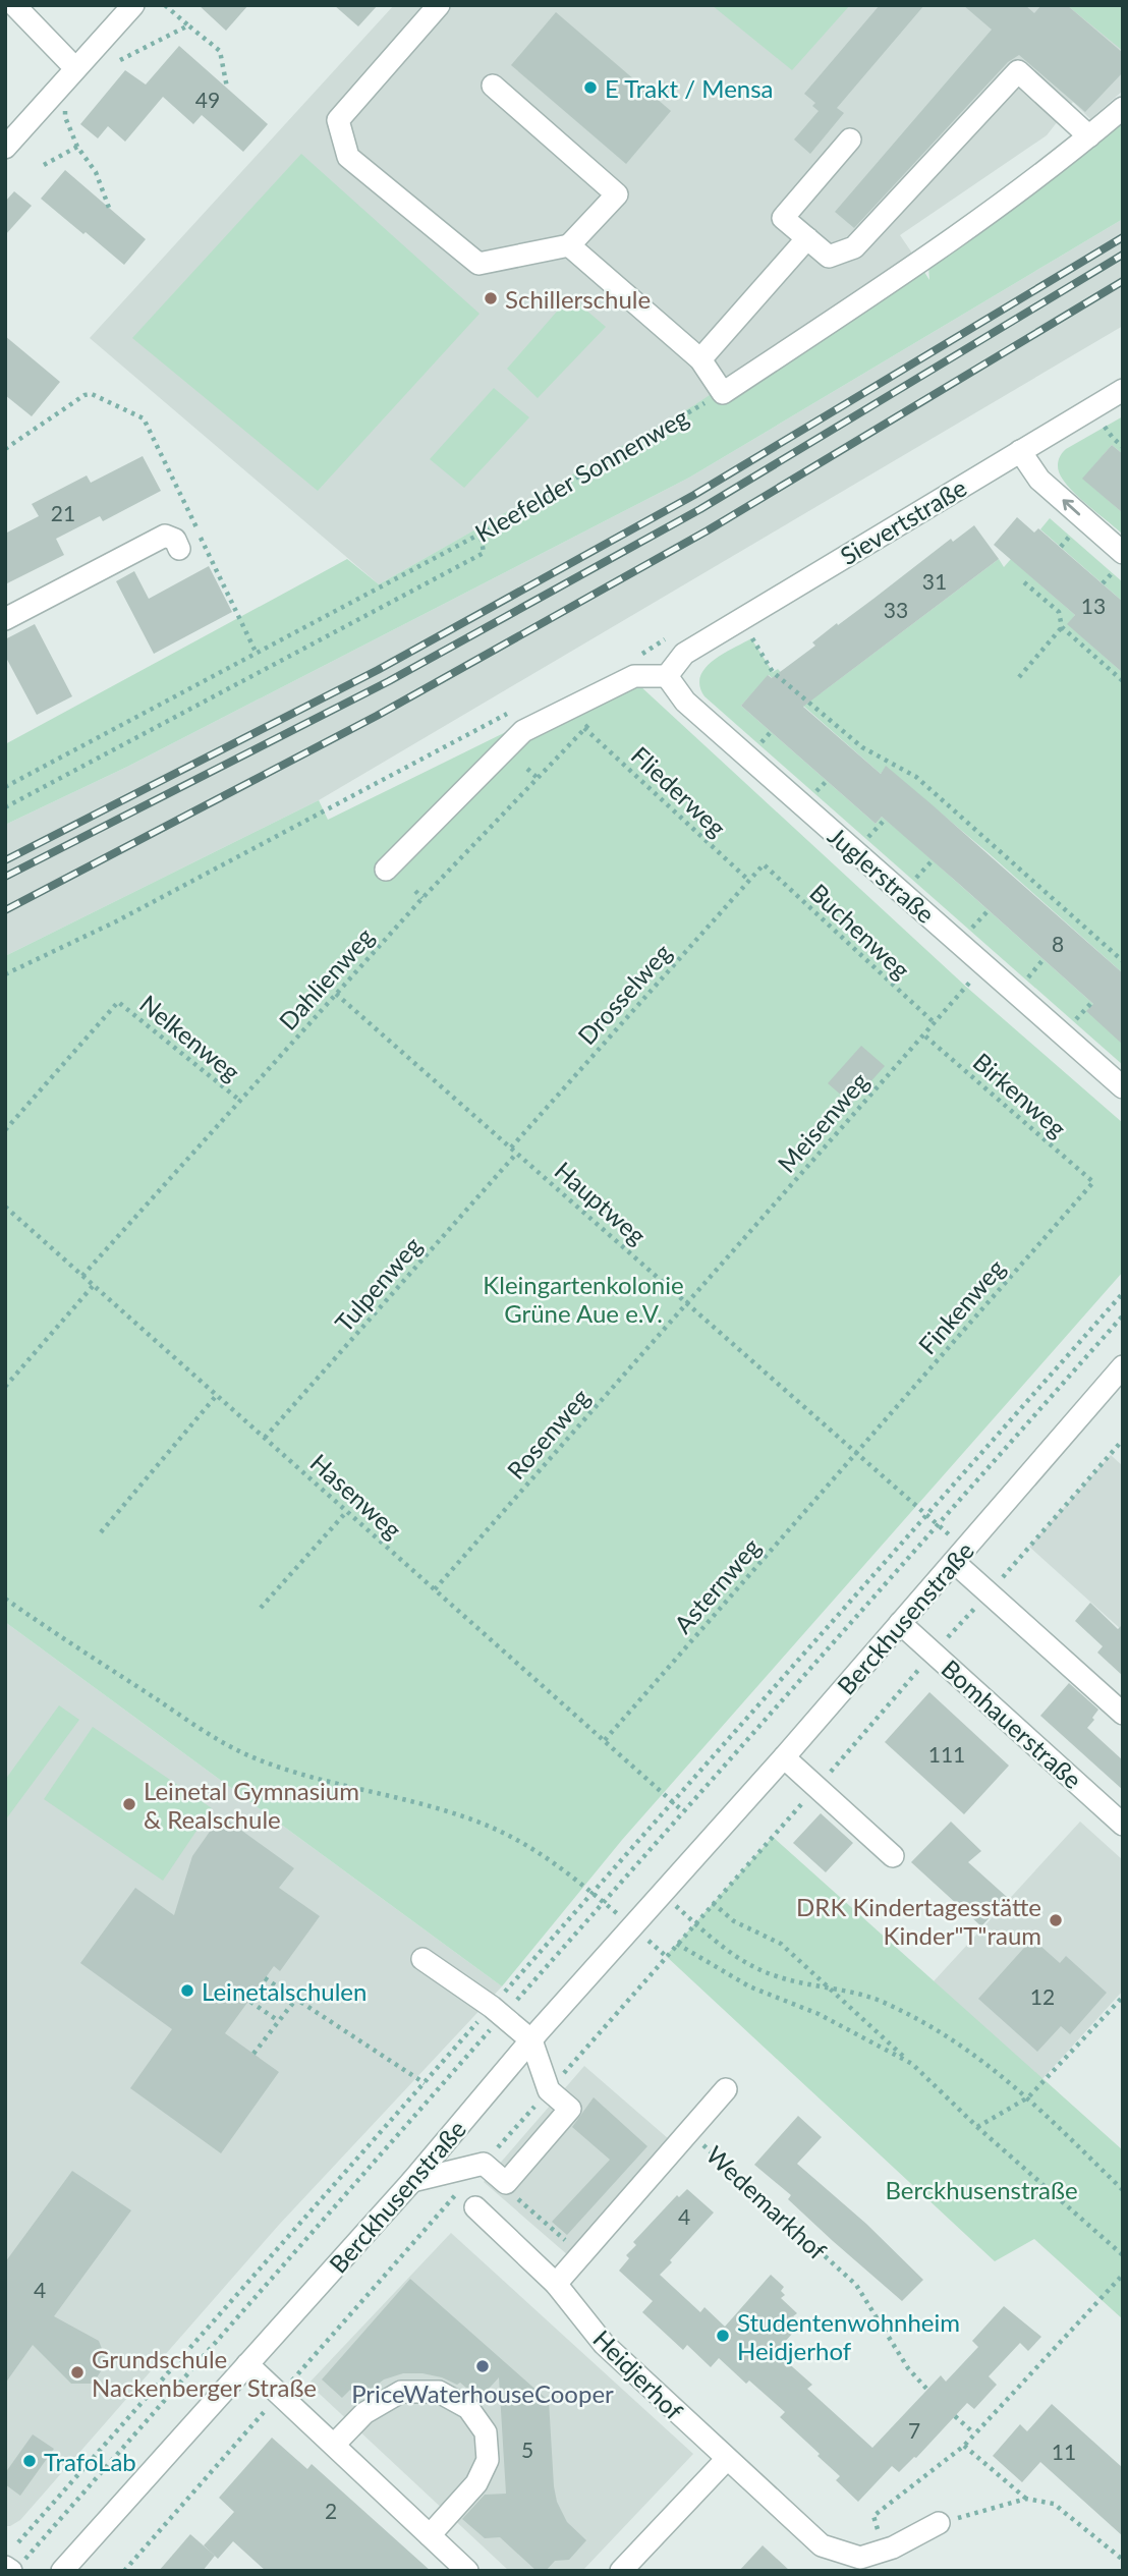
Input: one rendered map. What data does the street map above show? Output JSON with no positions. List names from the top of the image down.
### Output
{
  "streets": {
    "street": [
      "Sievertstraße",
      "Juglerstraße",
      "Berckhusenstraße",
      "Bomhauerstraße",
      "Wedemarkhof",
      "Heidjerhof"
    ],
    "path": [
      "Kleefelder Sonnenweg",
      "Fliederweg",
      "Buchenweg",
      "Dahlienweg",
      "Drosselweg",
      "Nelkenweg",
      "Birkenweg",
      "Meisenweg",
      "Hauptweg",
      "Tulpenweg",
      "Finkenweg",
      "Rosenweg",
      "Hasenweg",
      "Asternweg"
    ]
  },
  "crossings": [
    ["Sievertstraße", "Juglerstraße"],
    ["Fliederweg", "Dahlienweg"],
    ["Fliederweg", "Drosselweg"],
    ["Juglerstraße", "Meisenweg"],
    ["Buchenweg", "Drosselweg"],
    ["Buchenweg", "Meisenweg"],
    ["Dahlienweg", "Nelkenweg"],
    ["Dahlienweg", "Hauptweg"],
    ["Dahlienweg", "Hasenweg"],
    ["Drosselweg", "Hauptweg"],
    ["Birkenweg", "Meisenweg"],
    ["Birkenweg", "Finkenweg"],
    ["Meisenweg", "Hauptweg"],
    ["Meisenweg", "Rosenweg"],
    ["Hauptweg", "Tulpenweg"],
    ["Hauptweg", "Finkenweg"],
    ["Hauptweg", "Rosenweg"],
    ["Hauptweg", "Asternweg"],
    ["Tulpenweg", "Hasenweg"],
    ["Finkenweg", "Asternweg"],
    ["Rosenweg", "Hasenweg"],
    ["Hasenweg", "Asternweg"],
    ["Berckhusenstraße", "Bomhauerstraße"],
    ["Wedemarkhof", "Heidjerhof"]
  ],
  "parks": ["Kleingartenkolonie Grüne Aue e.V.", "Berckhusenstraße"],
  "places": [
    "E Trakt / Mensa",
    "Schillerschule",
    "Leinetal Gymnasium & Realschule",
    "DRK Kindertagesstätte Kinder\"T\"raum",
    "Leinetalschulen",
    "Studentenwohnheim Heidjerhof",
    "PriceWaterhouseCooper",
    "Grundschule Nackenberger Straße",
    "TrafoLab"
  ],
  "house_numbers": [
    "49",
    "21",
    "31",
    "13",
    "33",
    "8",
    "111",
    "12",
    "4",
    "4",
    "7",
    "5",
    "11",
    "2"
  ]
}
